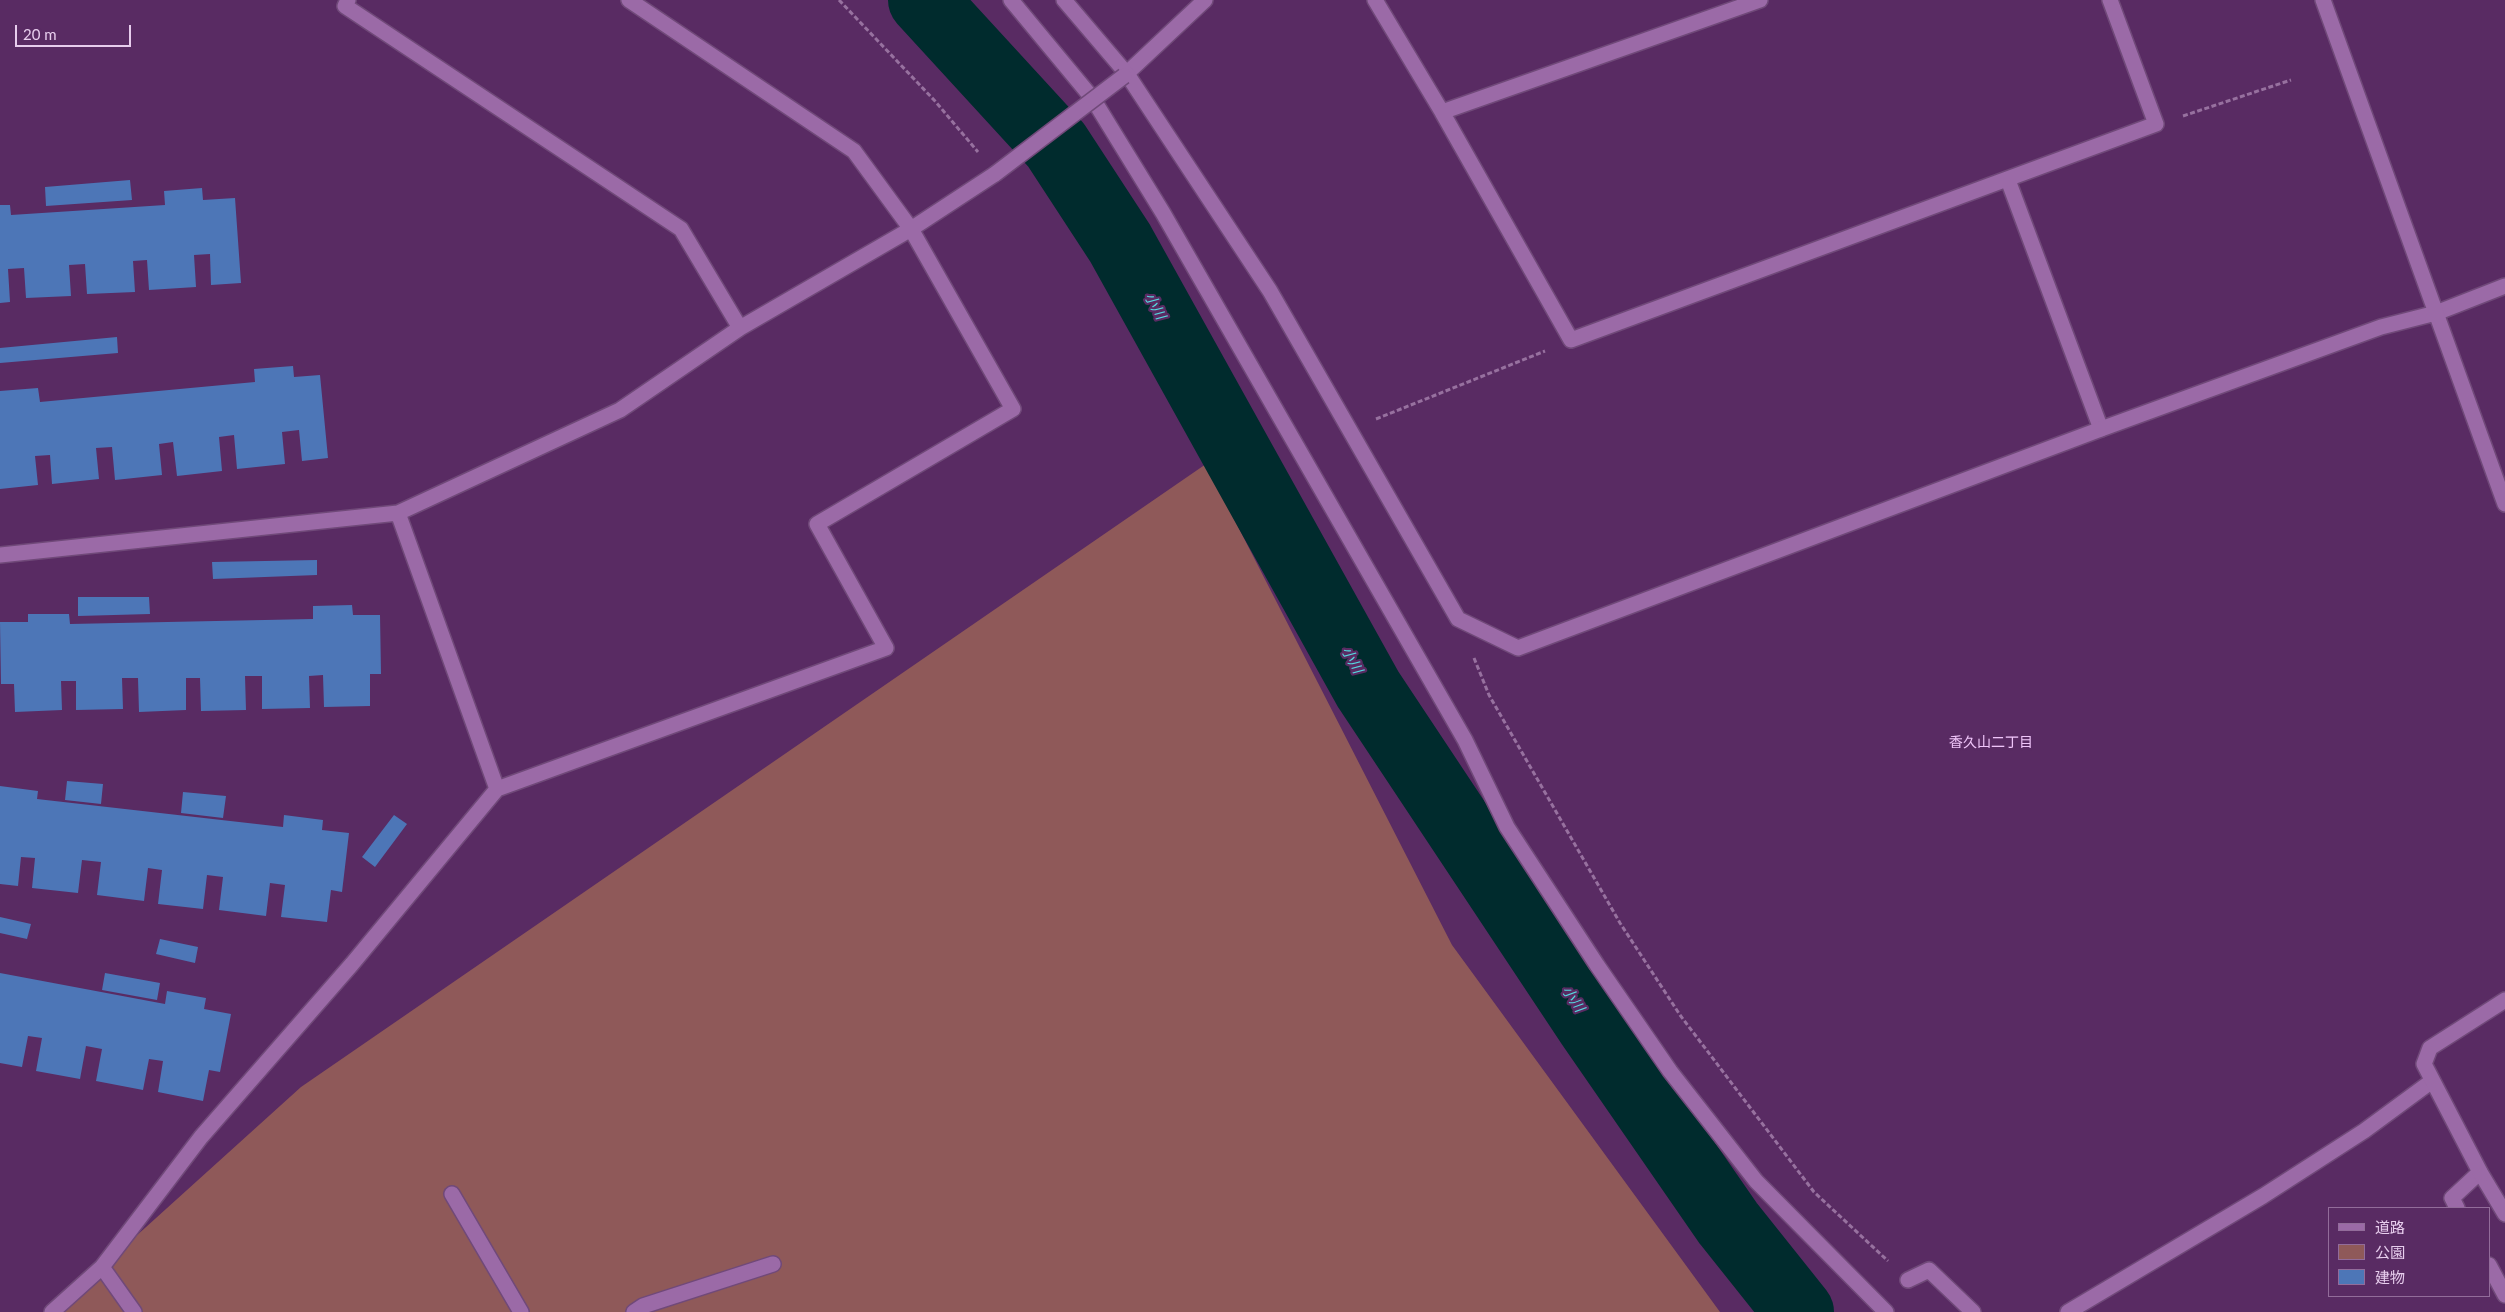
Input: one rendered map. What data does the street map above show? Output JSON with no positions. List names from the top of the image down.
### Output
{
  "districts": ["香久山二丁目"],
  "water": ["小川"],
  "legend": ["道路", "公園", "建物"],
  "scale_bar": "20 m"
}
